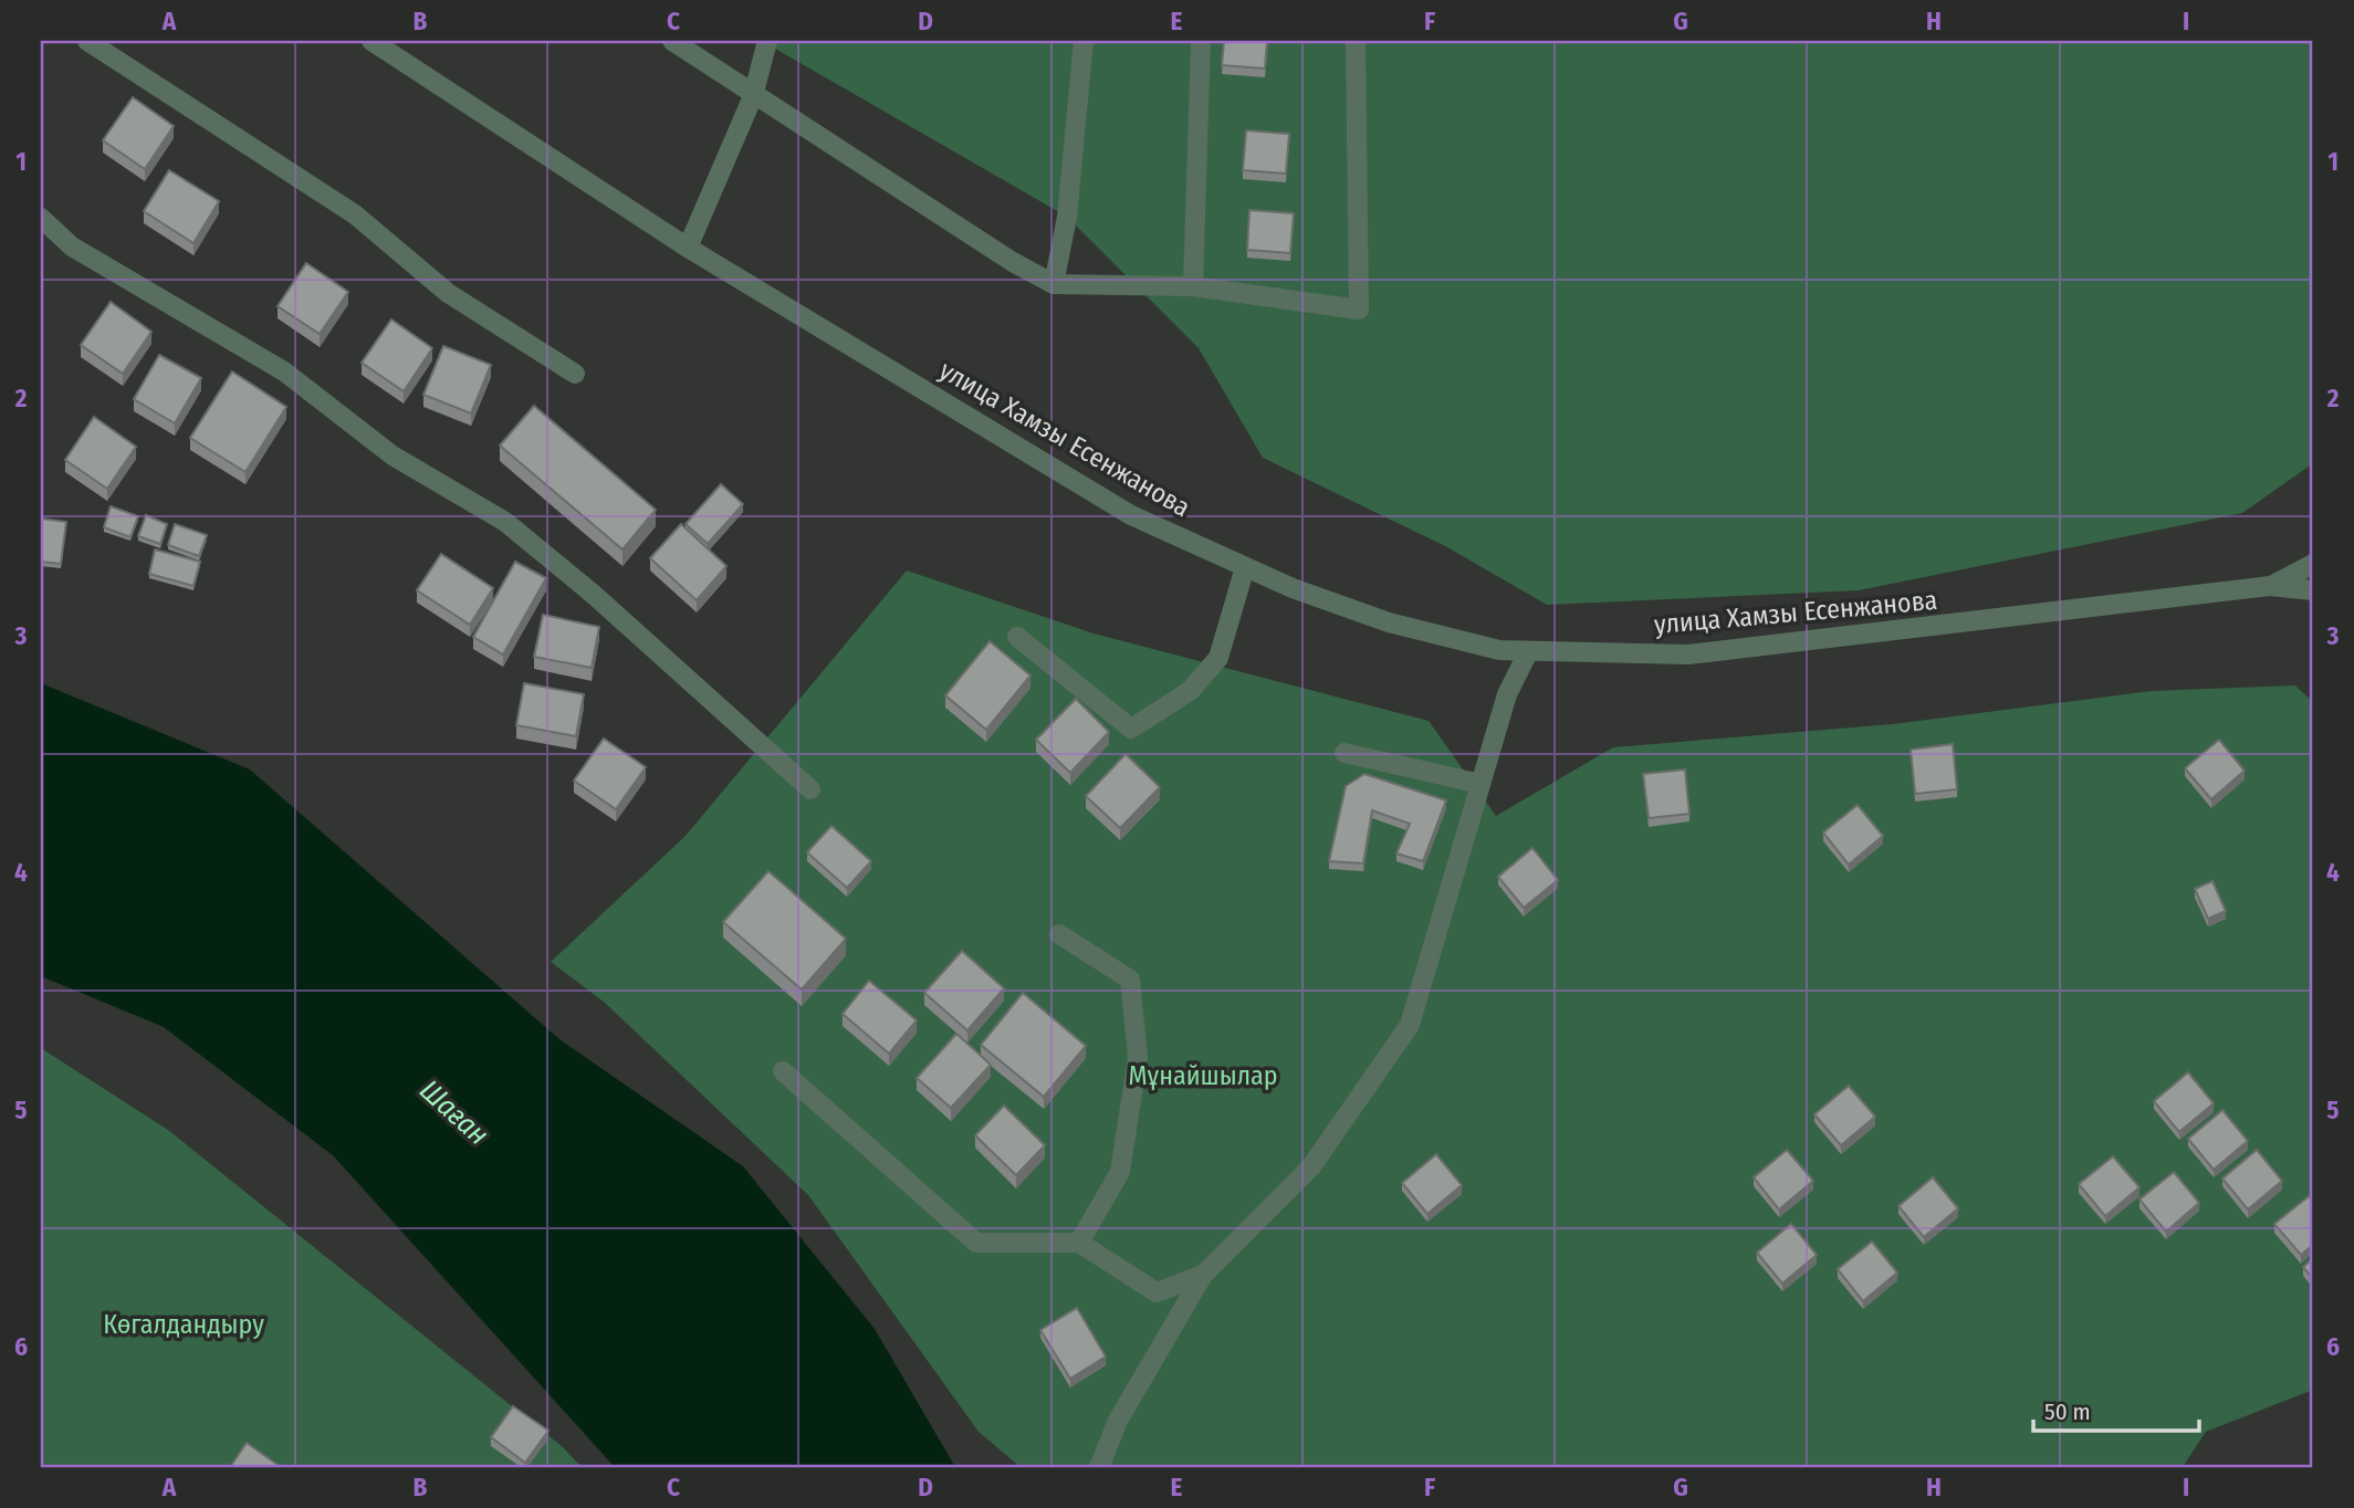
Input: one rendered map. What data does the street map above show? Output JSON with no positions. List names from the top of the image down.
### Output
{
  "streets": {
    "street": ["улица Хамзы Есенжанова"]
  },
  "water": ["Шаған"],
  "parks": ["Мұнайшылар", "Көгалдандыру"],
  "scale_bar": "50 m",
  "grid": {
    "columns": [
      "A",
      "B",
      "C",
      "D",
      "E",
      "F",
      "G",
      "H",
      "I"
    ],
    "rows": [
      "1",
      "2",
      "3",
      "4",
      "5",
      "6"
    ]
  }
}
